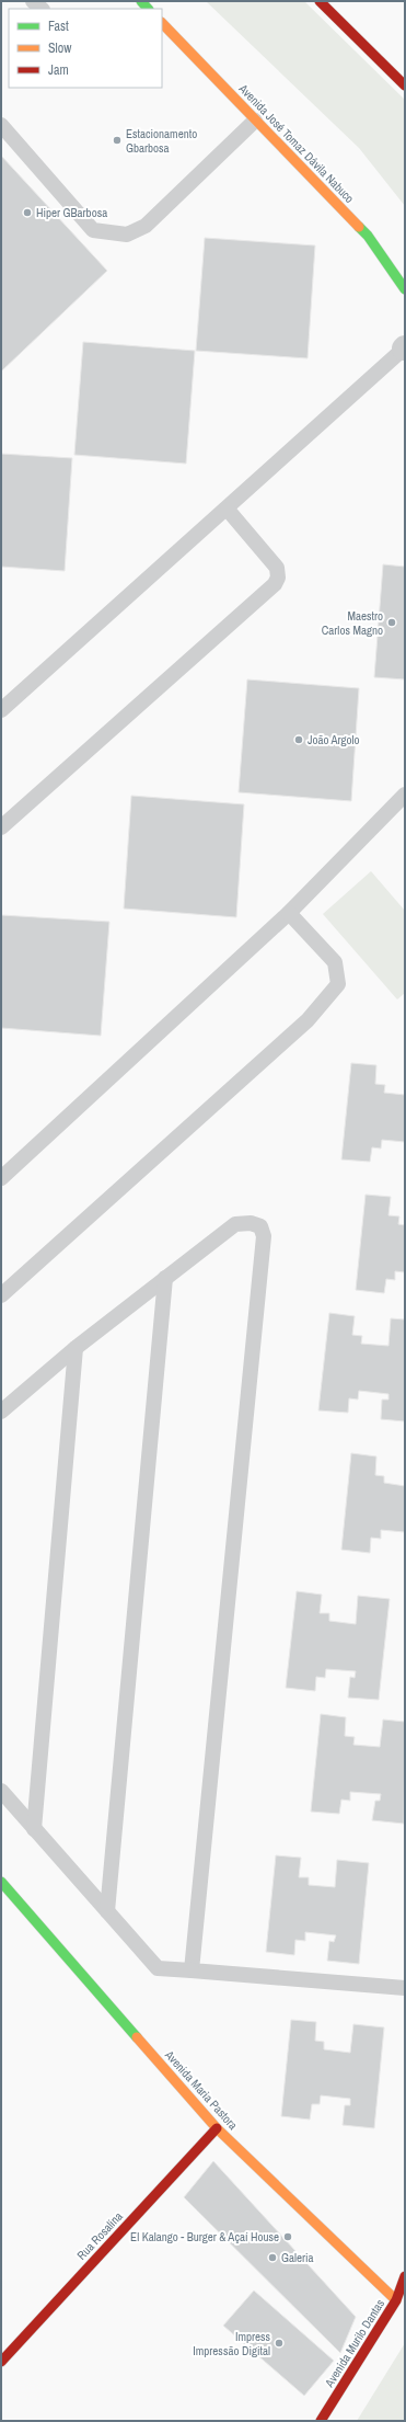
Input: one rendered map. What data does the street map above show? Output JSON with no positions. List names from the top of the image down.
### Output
{
  "streets": {
    "street": [
      "Avenida José Tomaz Dávila Nabuco",
      "Avenida Maria Pastora",
      "Rua Rosalina",
      "Avenida Murilo Dantas"
    ]
  },
  "crossings": [
    ["Avenida Maria Pastora", "Rua Rosalina"],
    ["Avenida Maria Pastora", "Avenida Murilo Dantas"]
  ],
  "places": [
    "Estacionamento Gbarbosa",
    "Hiper GBarbosa",
    "Maestro Carlos Magno",
    "João Argolo",
    "El Kalango - Burger & Açaí House",
    "Galeria",
    "Impress Impressão Digital"
  ],
  "legend": ["Fast", "Slow", "Jam"]
}
